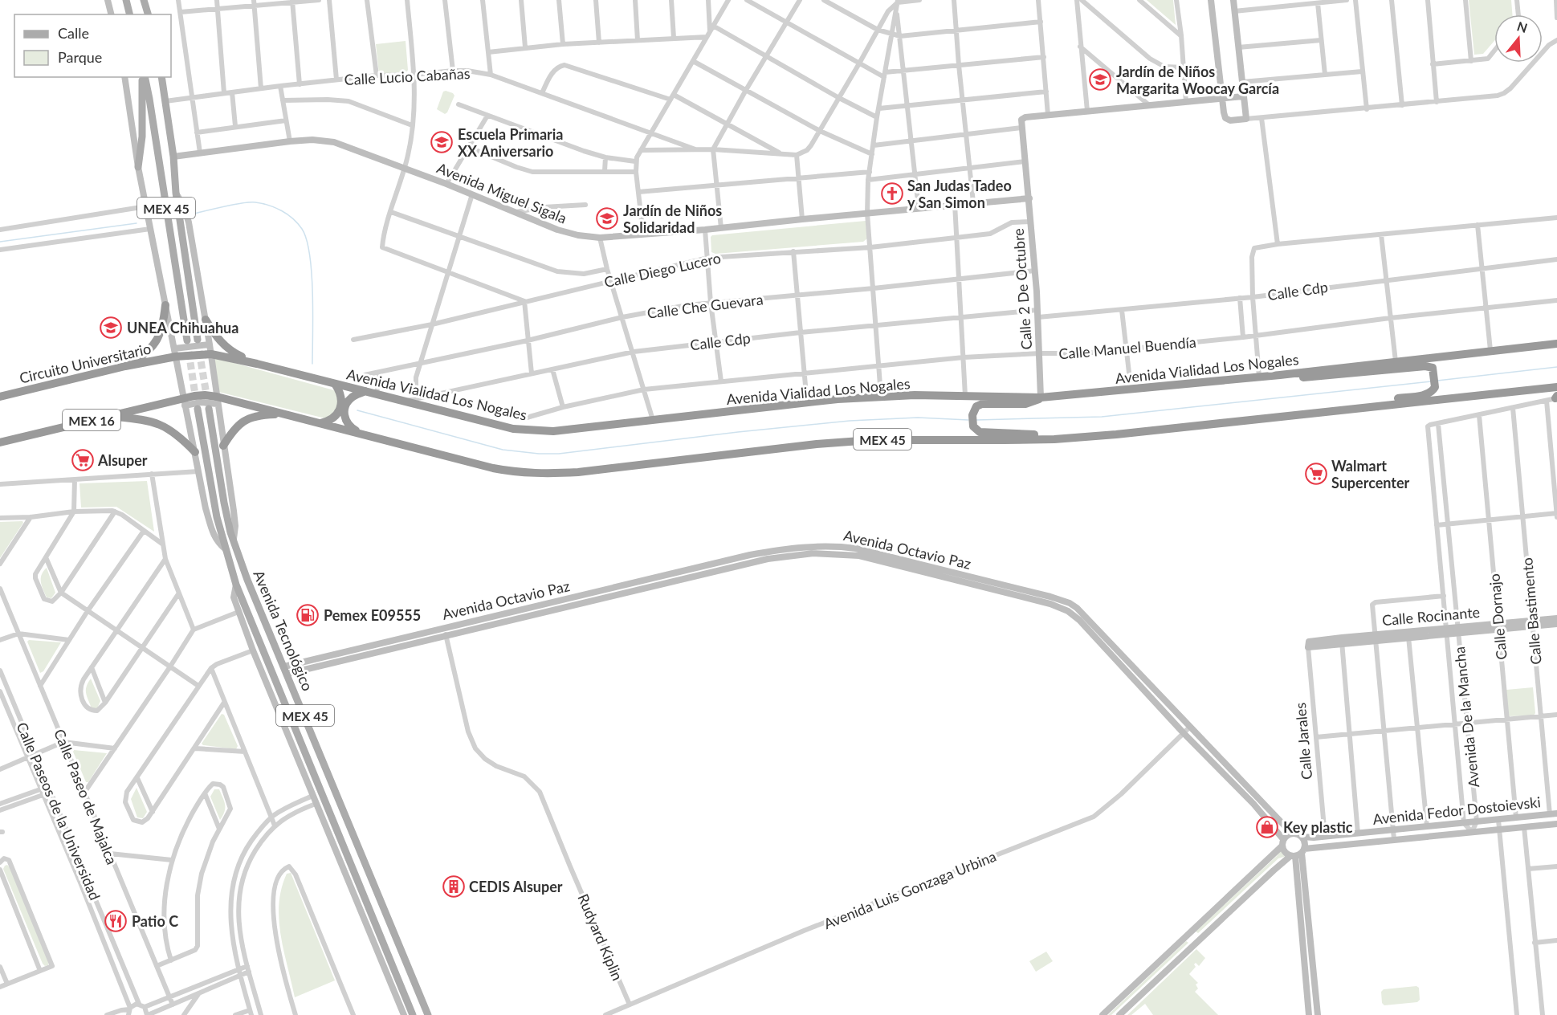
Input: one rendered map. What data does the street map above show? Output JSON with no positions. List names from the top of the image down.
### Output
{
  "streets": {
    "highway": [
      "MEX 45",
      "Circuito Universitario",
      "Avenida Vialidad Los Nogales",
      "MEX 16"
    ],
    "main road": ["Avenida Tecnológico"],
    "street": [
      "Calle Lucio Cabañas",
      "Avenida Miguel Sigala",
      "Calle Diego Lucero",
      "Calle 2 De Octubre",
      "Calle Cdp",
      "Calle Che Guevara",
      "Calle Manuel Buendía",
      "Avenida Octavio Paz",
      "Calle Bastimento",
      "Calle Rocinante",
      "Calle Dornajo",
      "Avenida De la Mancha",
      "Calle Jarales",
      "Calle Paseo de Majalca",
      "Avenida Fedor Dostoievski",
      "Calle Paseos de la Universidad",
      "Avenida Luis Gonzaga Urbina",
      "Rudyard Kiplin"
    ]
  },
  "crossings": [
    ["Calle Lucio Cabañas", "MEX 45"],
    ["Avenida Miguel Sigala", "MEX 45"],
    ["Avenida Miguel Sigala", "Calle 2 De Octubre"],
    ["MEX 45", "Circuito Universitario"],
    ["MEX 45", "Avenida Vialidad Los Nogales"],
    ["MEX 45", "MEX 16"],
    ["Calle Diego Lucero", "Calle 2 De Octubre"],
    ["Calle 2 De Octubre", "Calle Cdp"],
    ["Calle 2 De Octubre", "Calle Che Guevara"],
    ["Calle 2 De Octubre", "Calle Manuel Buendía"],
    ["Calle 2 De Octubre", "Avenida Vialidad Los Nogales"],
    ["Calle Cdp", "Avenida Vialidad Los Nogales"],
    ["Circuito Universitario", "Avenida Vialidad Los Nogales"],
    ["Avenida Octavio Paz", "Avenida Tecnológico"],
    ["Avenida Octavio Paz", "Avenida Fedor Dostoievski"],
    ["Avenida Octavio Paz", "Avenida Luis Gonzaga Urbina"],
    ["Avenida Octavio Paz", "Rudyard Kiplin"],
    ["Calle Bastimento", "Calle Rocinante"],
    ["Calle Bastimento", "Avenida Fedor Dostoievski"],
    ["Calle Rocinante", "Calle Dornajo"],
    ["Calle Rocinante", "Avenida De la Mancha"],
    ["Calle Rocinante", "Calle Jarales"],
    ["Calle Dornajo", "Avenida Fedor Dostoievski"],
    ["Avenida De la Mancha", "Avenida Fedor Dostoievski"],
    ["Calle Jarales", "Avenida Fedor Dostoievski"],
    ["Avenida Luis Gonzaga Urbina", "Rudyard Kiplin"]
  ],
  "places": {
    "school or university": [
      "Jardín de Niños Margarita Woocay García",
      "Escuela Primaria XX Aniversario",
      "Jardín de Niños Solidaridad",
      "UNEA Chihuahua"
    ],
    "church": ["San Judas Tadeo y San Simon"],
    "supermarket": ["Alsuper", "Walmart Supercenter"],
    "fuel station": ["Pemex E09555"],
    "shop": ["Key plastic"],
    "building": ["CEDIS Alsuper"],
    "restaurant": ["Patio C"]
  },
  "legend": ["Calle", "Parque"],
  "north": "top"
}
